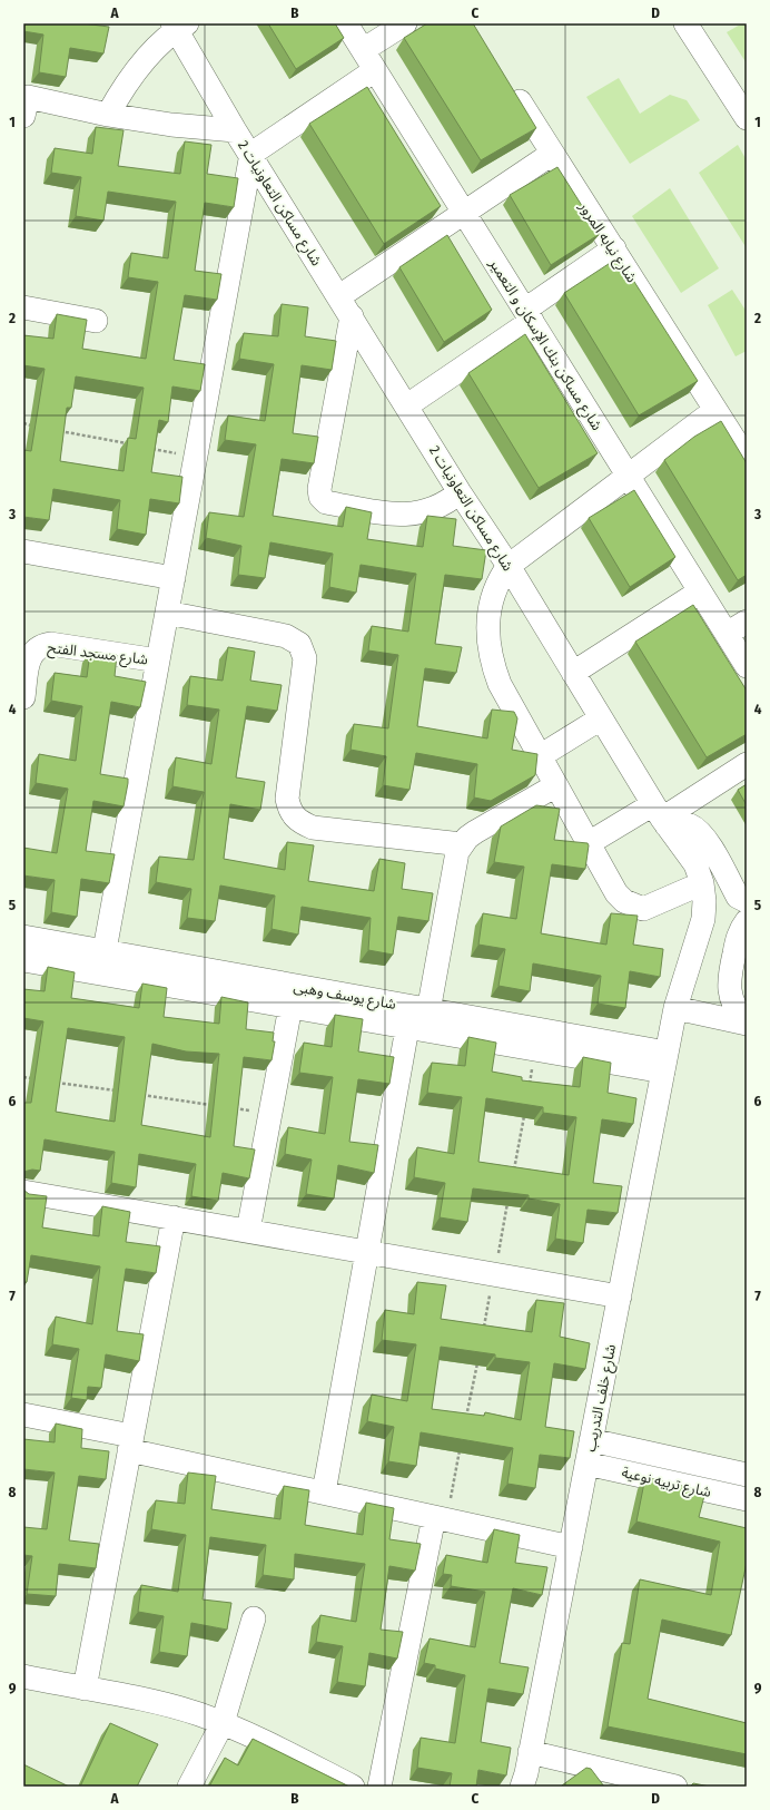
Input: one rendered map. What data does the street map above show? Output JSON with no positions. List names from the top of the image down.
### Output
{
  "streets": {
    "street": [
      "شارع مساكن التعاونيات 2",
      "شارع نيابه المرور",
      "شارع مساكن بنك الإسكان و التعمير",
      "شارع مسجد الفتح",
      "شارع يوسف وهبى",
      "شارع خلف التدريب",
      "شارع تربيه نوعية"
    ]
  },
  "crossings": [
    ["شارع مساكن التعاونيات 2", "شارع خلف التدريب"],
    ["شارع يوسف وهبى", "شارع خلف التدريب"],
    ["شارع خلف التدريب", "شارع تربيه نوعية"]
  ],
  "grid": {
    "columns": [
      "A",
      "B",
      "C",
      "D"
    ],
    "rows": [
      "1",
      "2",
      "3",
      "4",
      "5",
      "6",
      "7",
      "8",
      "9"
    ]
  }
}
